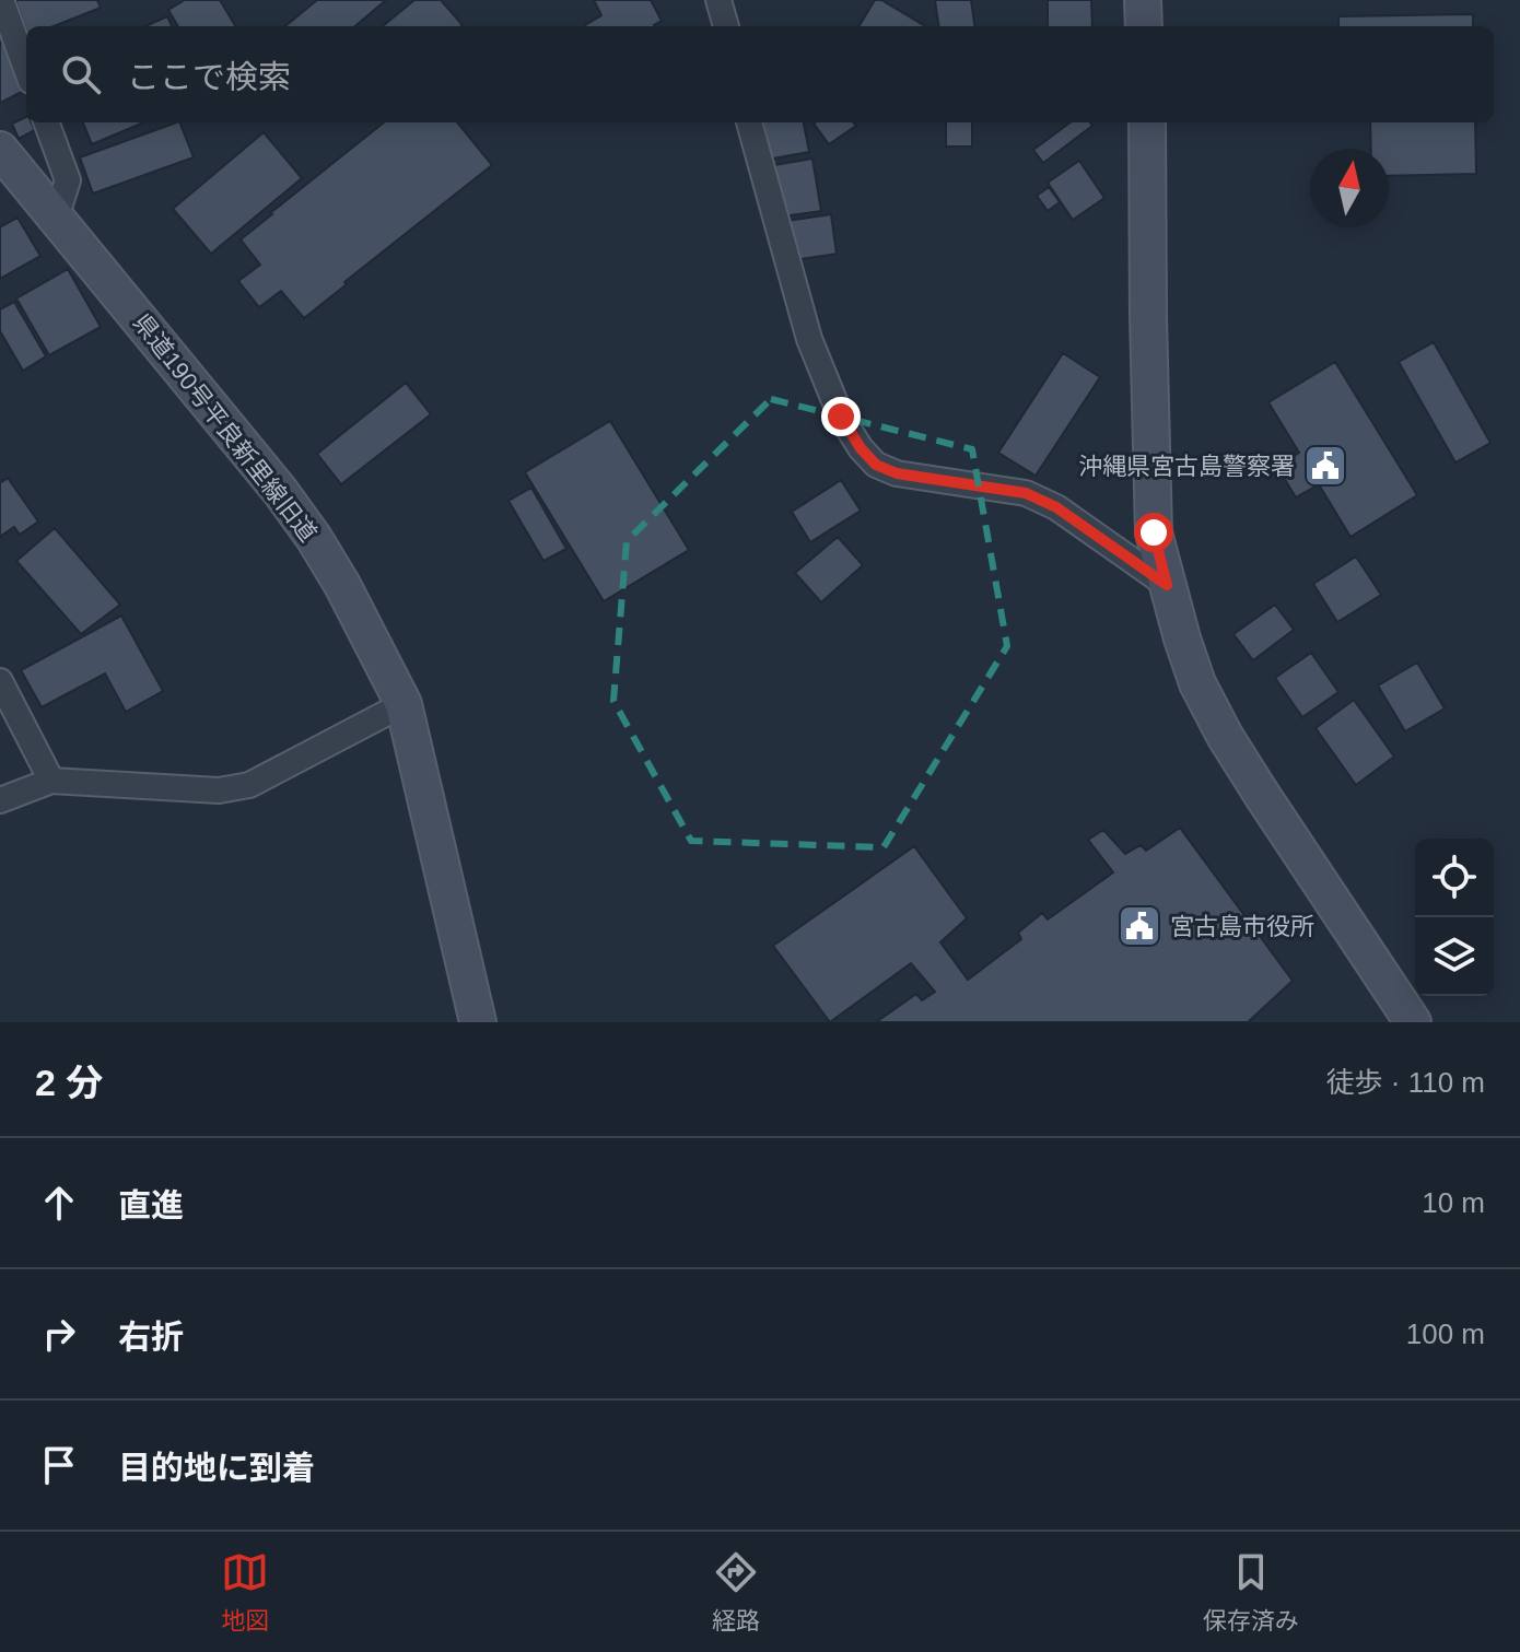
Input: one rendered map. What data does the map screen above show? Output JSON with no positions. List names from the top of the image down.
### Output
{
  "streets": {
    "street": ["県道190号平良新里線旧道"]
  },
  "places": {
    "public building": ["沖縄県宮古島警察署", "宮古島市役所"]
  },
  "north": "top",
  "page": {
    "search": "ここで検索",
    "heading": ["2 分", "徒歩 · 110 m"],
    "list": [
      ["直進", "10 m"],
      ["右折", "100 m"],
      "目的地に到着"
    ],
    "nav": ["地図", "経路", "保存済み"]
  }
}
